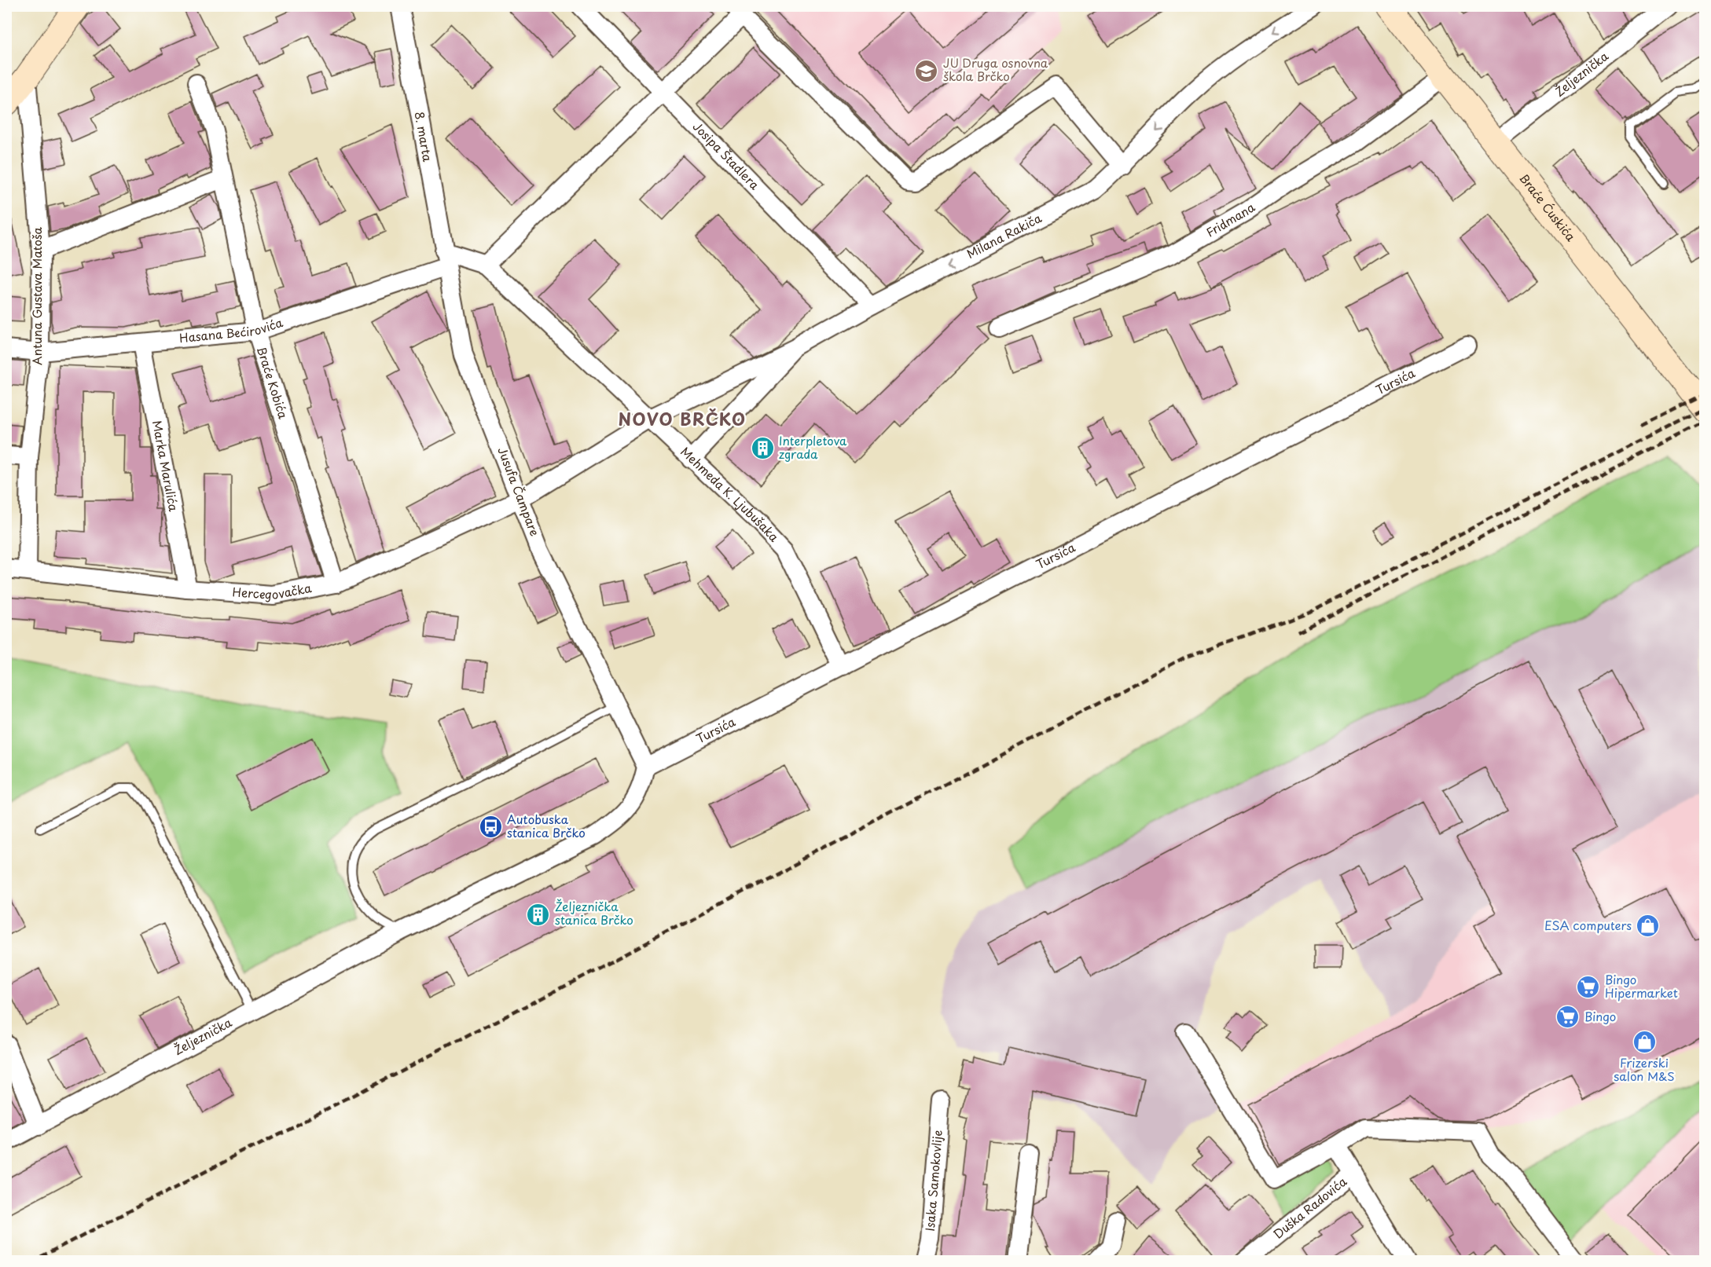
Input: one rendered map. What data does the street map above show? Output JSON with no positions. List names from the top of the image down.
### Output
{
  "streets": {
    "main road": ["Braće Ćuskića"],
    "street": [
      "Željeznička",
      "8. marta",
      "Josipa Štadlera",
      "Fridmana",
      "Milana Rakiča",
      "Antuna Gustava Matoša",
      "Hasana Bećirovića",
      "Tursića",
      "Braće Kobića",
      "Marka Marulića",
      "Jusufa Čampare",
      "Mehmeda K. Ljubušaka",
      "Hercegovačka",
      "Isaka Samokovlije",
      "Duška Radovića"
    ]
  },
  "crossings": [
    ["Željeznička", "Braće Ćuskića"],
    ["Željeznička", "Tursića"],
    ["Željeznička", "Jusufa Čampare"],
    ["8. marta", "Hasana Bećirovića"],
    ["8. marta", "Jusufa Čampare"],
    ["8. marta", "Mehmeda K. Ljubušaka"],
    ["Josipa Štadlera", "Milana Rakiča"],
    ["Braće Ćuskića", "Fridmana"],
    ["Milana Rakiča", "Mehmeda K. Ljubušaka"],
    ["Milana Rakiča", "Hercegovačka"],
    ["Antuna Gustava Matoša", "Hasana Bećirovića"],
    ["Antuna Gustava Matoša", "Hercegovačka"],
    ["Hasana Bećirovića", "Braće Kobića"],
    ["Hasana Bećirovića", "Marka Marulića"],
    ["Hasana Bećirovića", "Jusufa Čampare"],
    ["Hasana Bećirovića", "Mehmeda K. Ljubušaka"],
    ["Tursića", "Jusufa Čampare"],
    ["Tursića", "Mehmeda K. Ljubušaka"],
    ["Braće Kobića", "Hercegovačka"],
    ["Marka Marulića", "Hercegovačka"],
    ["Jusufa Čampare", "Mehmeda K. Ljubušaka"],
    ["Jusufa Čampare", "Hercegovačka"],
    ["Mehmeda K. Ljubušaka", "Hercegovačka"]
  ],
  "one_way": ["Milana Rakiča"],
  "districts": ["NOVO BRČKO"],
  "places": {
    "school or university": ["JU Druga osnovna škola Brčko"],
    "building": ["Interpletova zgrada", "Željeznička stanica Brčko"],
    "bus stop": ["Autobuska stanica Brčko"],
    "shop": ["ESA computers", "Frizerski salon M&S"],
    "supermarket": ["Bingo Hipermarket", "Bingo"]
  }
}
